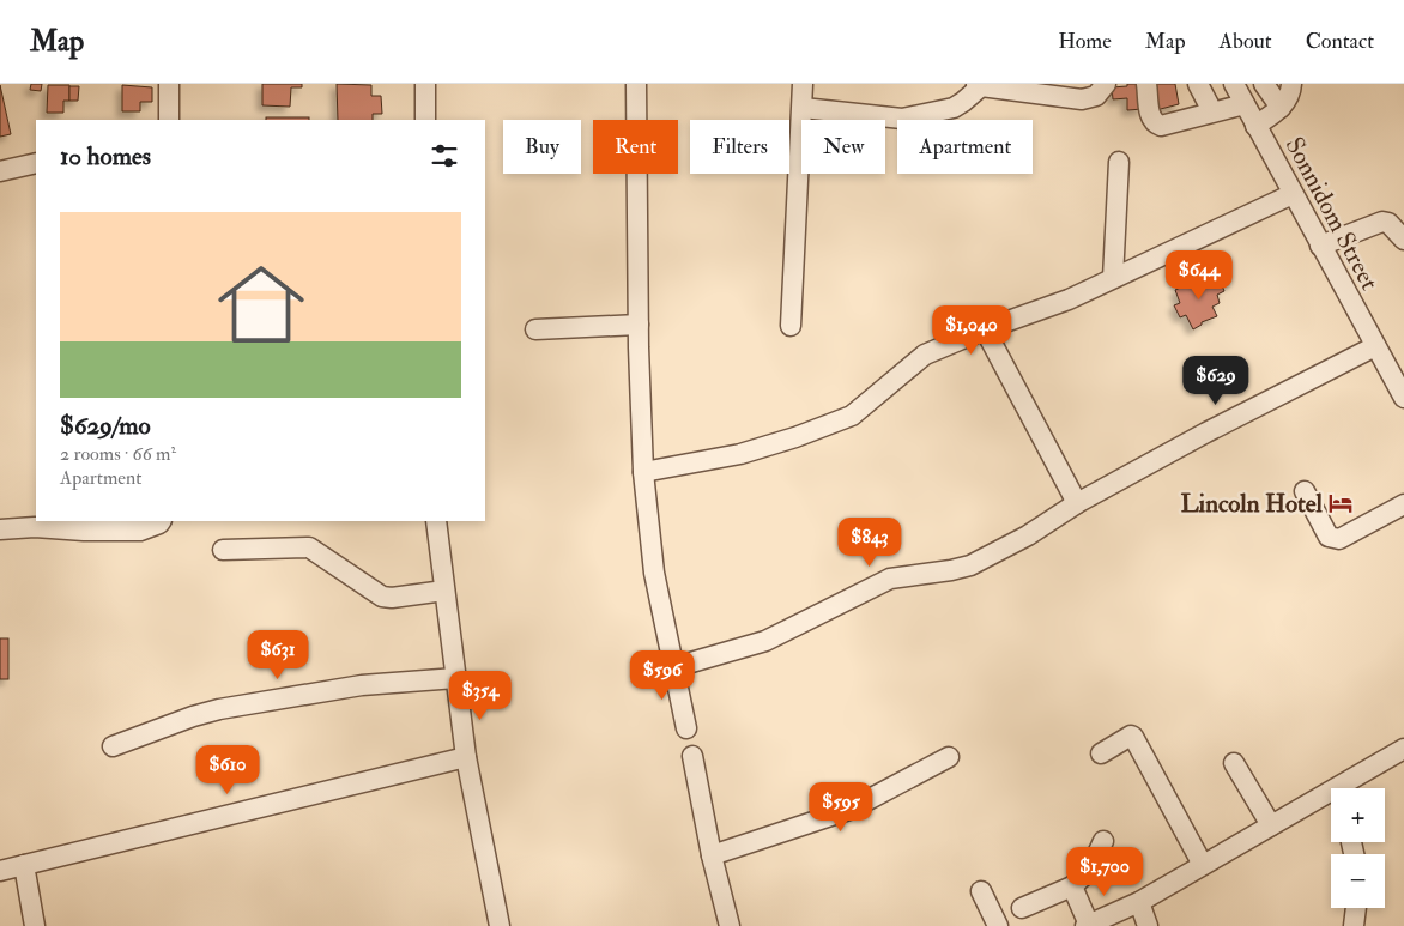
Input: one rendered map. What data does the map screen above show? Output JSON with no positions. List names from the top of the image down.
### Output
{
  "streets": {
    "street": ["Sonnidom Street"]
  },
  "places": {
    "hotel": ["Lincoln Hotel"]
  },
  "page": {
    "header": "Map",
    "nav": [
      "Home",
      "Map",
      "About",
      "Contact"
    ],
    "chip": [
      "Buy",
      "Rent",
      "Filters",
      "New",
      "Apartment"
    ],
    "heading": "10 homes",
    "list": [
      {
        "name": "$629/mo",
        "note": "2 rooms · 66 m² · Apartment"
      }
    ],
    "price": [
      "$644",
      "$1,040",
      "$629",
      "$843",
      "$631",
      "$596",
      "$354",
      "$610",
      "$595",
      "$1,700"
    ],
    "map_buttons": ["+", "−"]
  }
}
